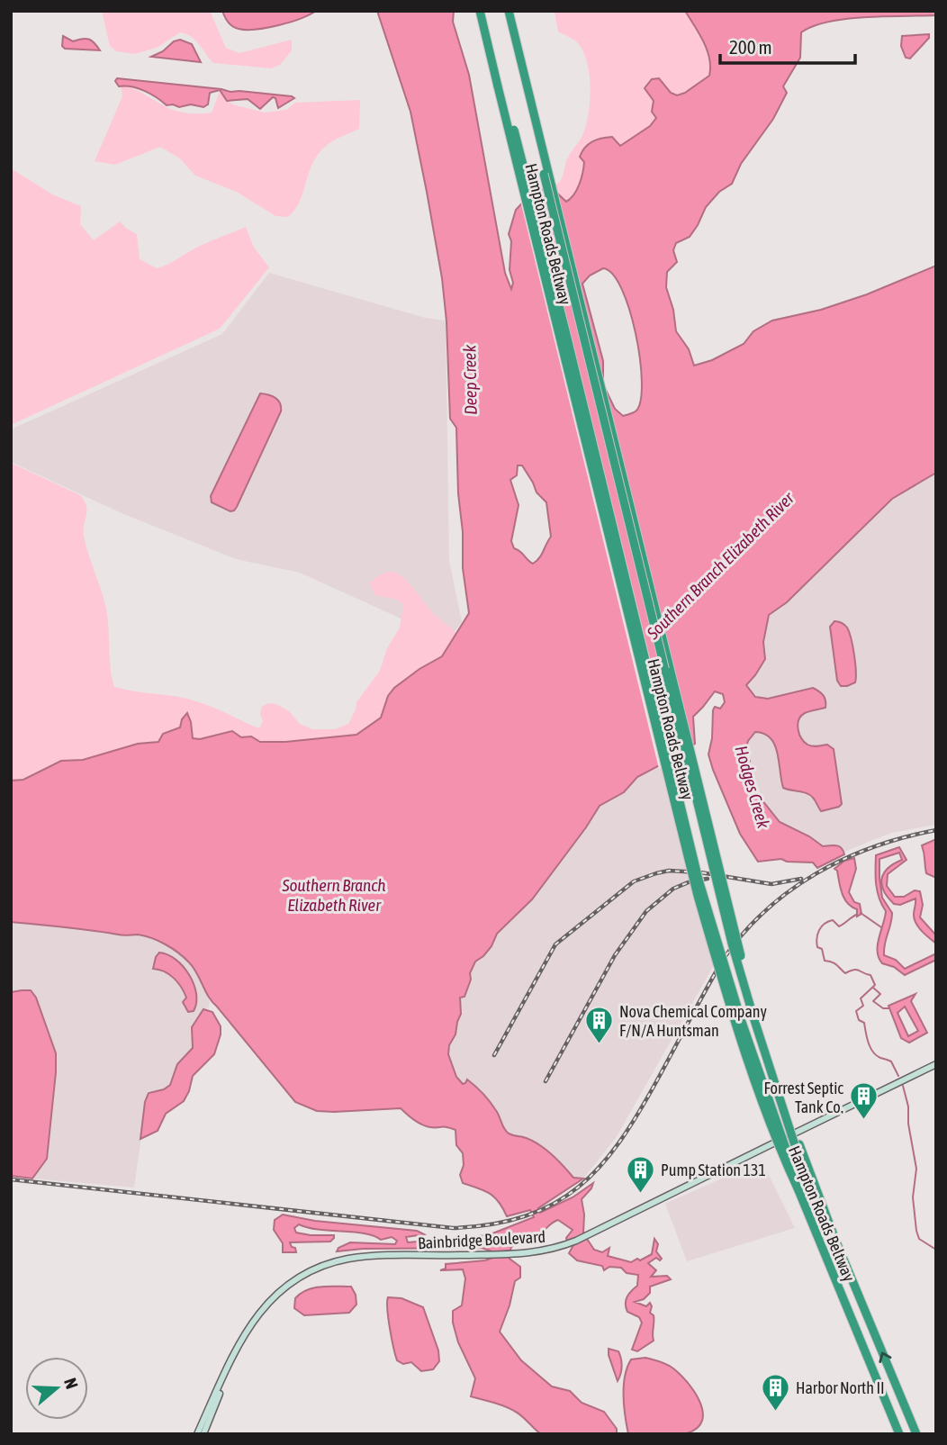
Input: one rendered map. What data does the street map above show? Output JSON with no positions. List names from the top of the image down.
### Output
{
  "streets": {
    "highway": ["Hampton Roads Beltway"],
    "main road": ["Bainbridge Boulevard"]
  },
  "water": ["Deep Creek", "Southern Branch Elizabeth River", "Hodges Creek"],
  "places": {
    "building": [
      "Nova Chemical Company F/N/A Huntsman",
      "Forrest Septic Tank Co.",
      "Pump Station 131",
      "Harbor North II"
    ]
  },
  "scale_bar": "200 m",
  "north": "right"
}
